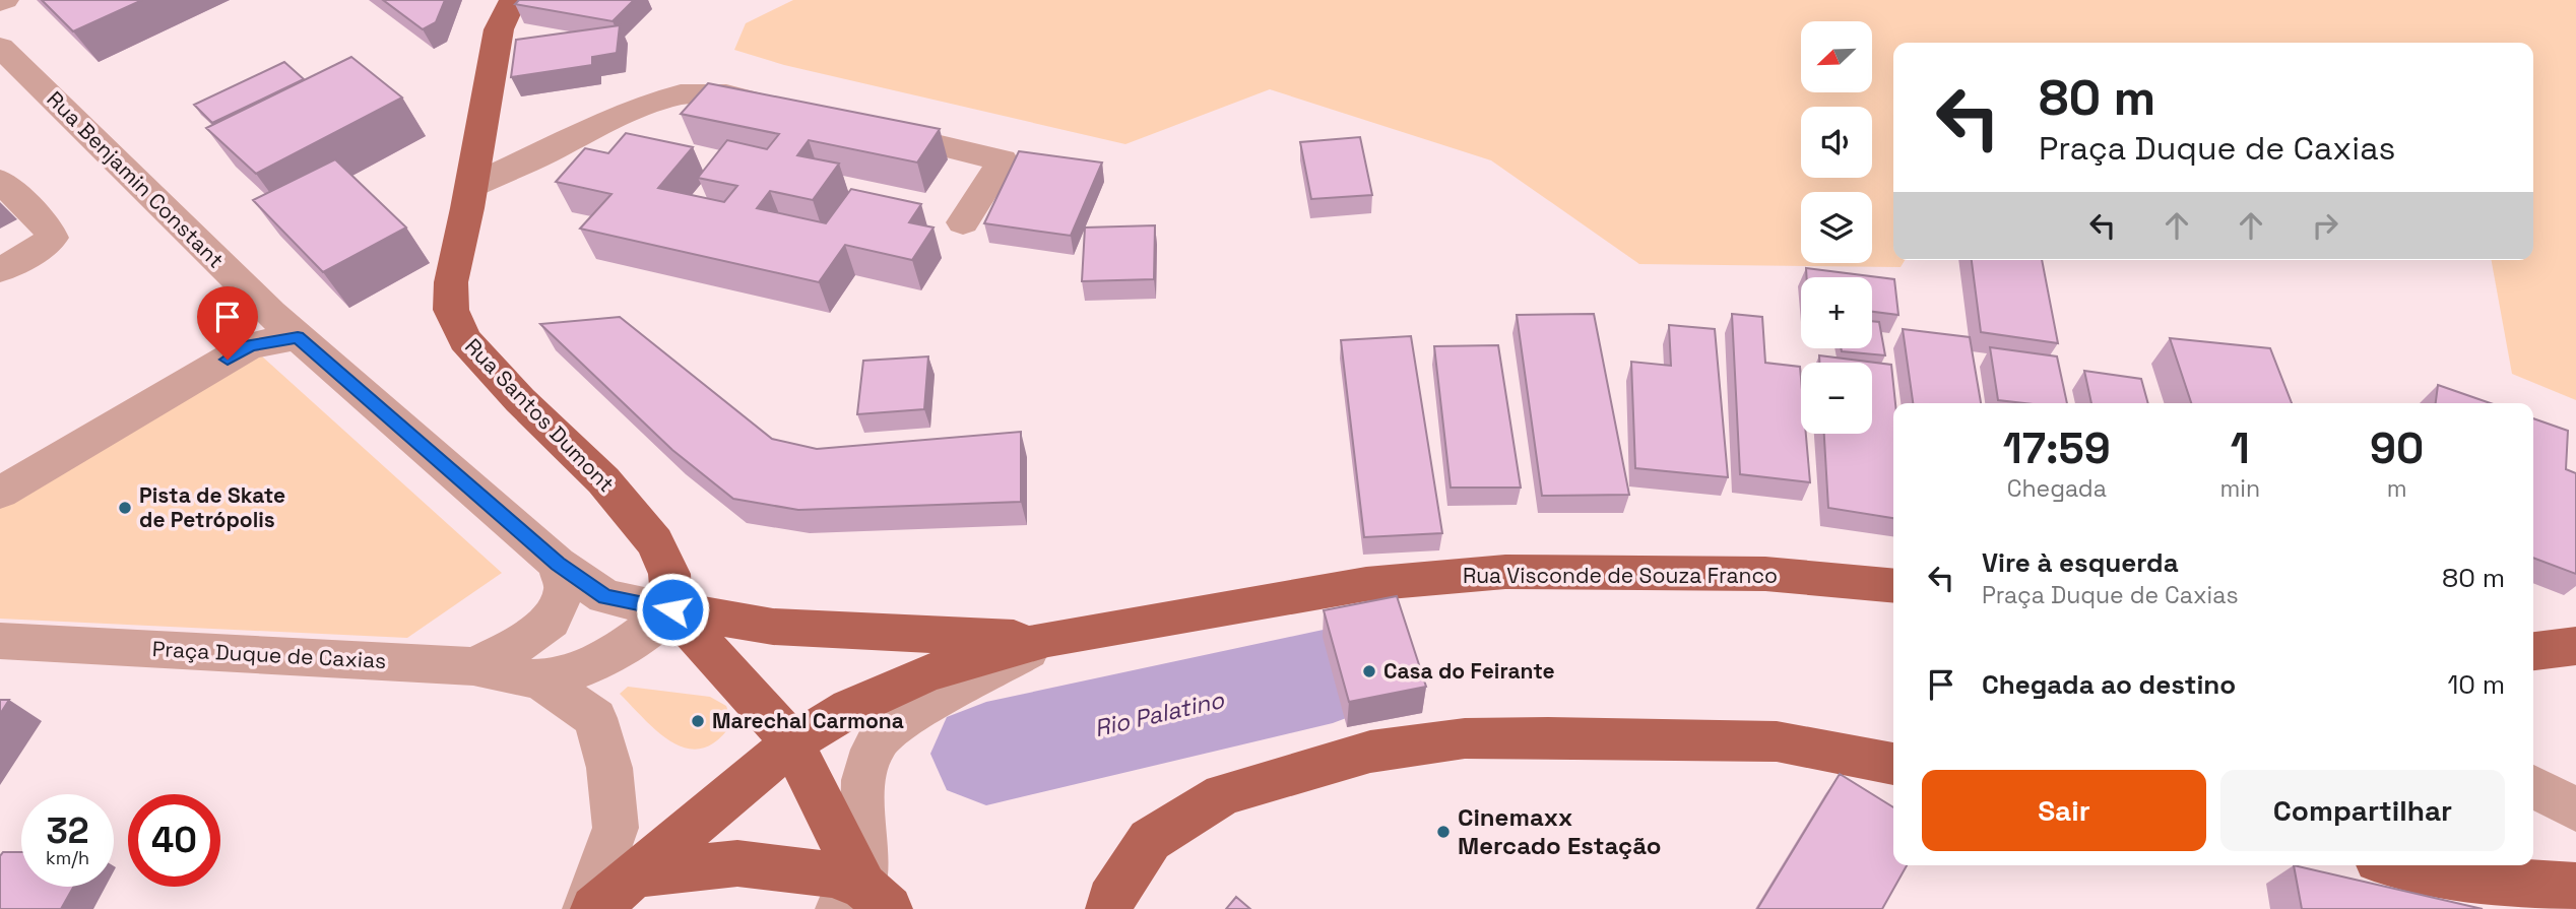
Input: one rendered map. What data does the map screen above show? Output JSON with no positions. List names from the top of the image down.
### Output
{
  "streets": {
    "main road": ["Rua Santos Dumont", "Rua Visconde de Souza Franco"],
    "street": ["Rua Benjamin Constant", "Praça Duque de Caxias"]
  },
  "crossings": [
    ["Rua Santos Dumont", "Rua Visconde de Souza Franco"]
  ],
  "water": ["Rio Palatino"],
  "places": [
    "Pista de Skate de Petrópolis",
    "Casa do Feirante",
    "Marechal Carmona",
    "Cinemaxx Mercado Estação"
  ],
  "north": "bottom left",
  "page": {
    "map_buttons": ["+", "−"],
    "turn": ["80 m", "Praça Duque de Caxias"],
    "eta": [
      "17:59",
      "Chegada",
      "1",
      "min",
      "90",
      "m"
    ],
    "list": [
      {
        "name": "Vire à esquerda",
        "note": "Praça Duque de Caxias",
        "value": "80 m"
      },
      {
        "name": "Chegada ao destino",
        "value": "10 m"
      }
    ],
    "buttons": ["Sair", "Compartilhar"],
    "speed": "32 km/h",
    "limit": "40"
  }
}
